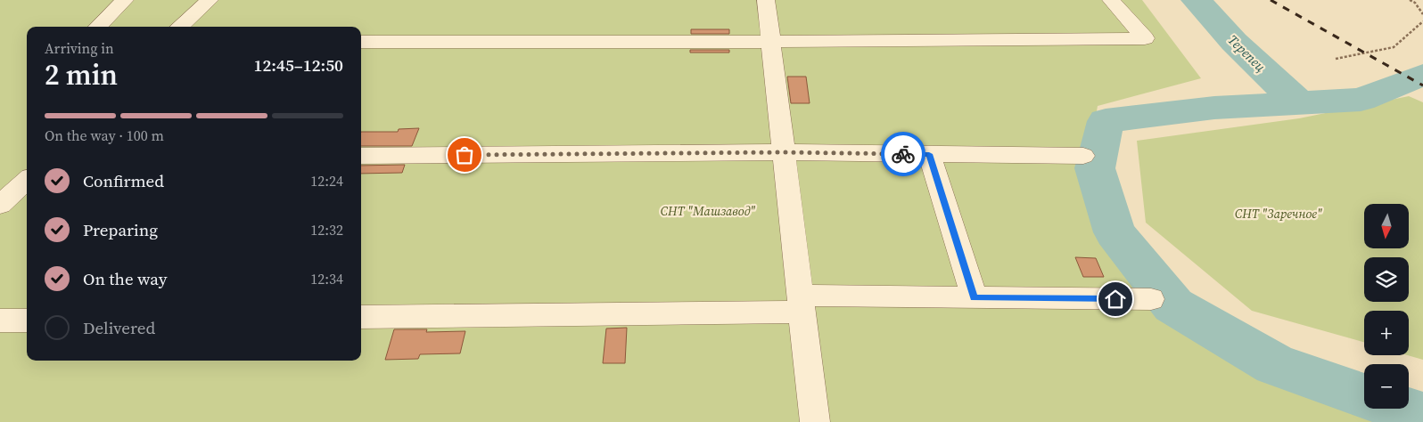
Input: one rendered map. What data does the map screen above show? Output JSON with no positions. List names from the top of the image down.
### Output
{
  "water": ["Терепец"],
  "parks": ["СНТ \"Машзавод\"", "СНТ \"Заречное\""],
  "north": "bottom",
  "page": {
    "heading": ["2 min", "Arriving in", "12:45–12:50"],
    "bar": "On the way · 100 m",
    "list": [
      ["Confirmed", "12:24"],
      ["Preparing", "12:32"],
      ["On the way", "12:34"],
      "Delivered"
    ],
    "map_buttons": ["+", "−"]
  }
}
